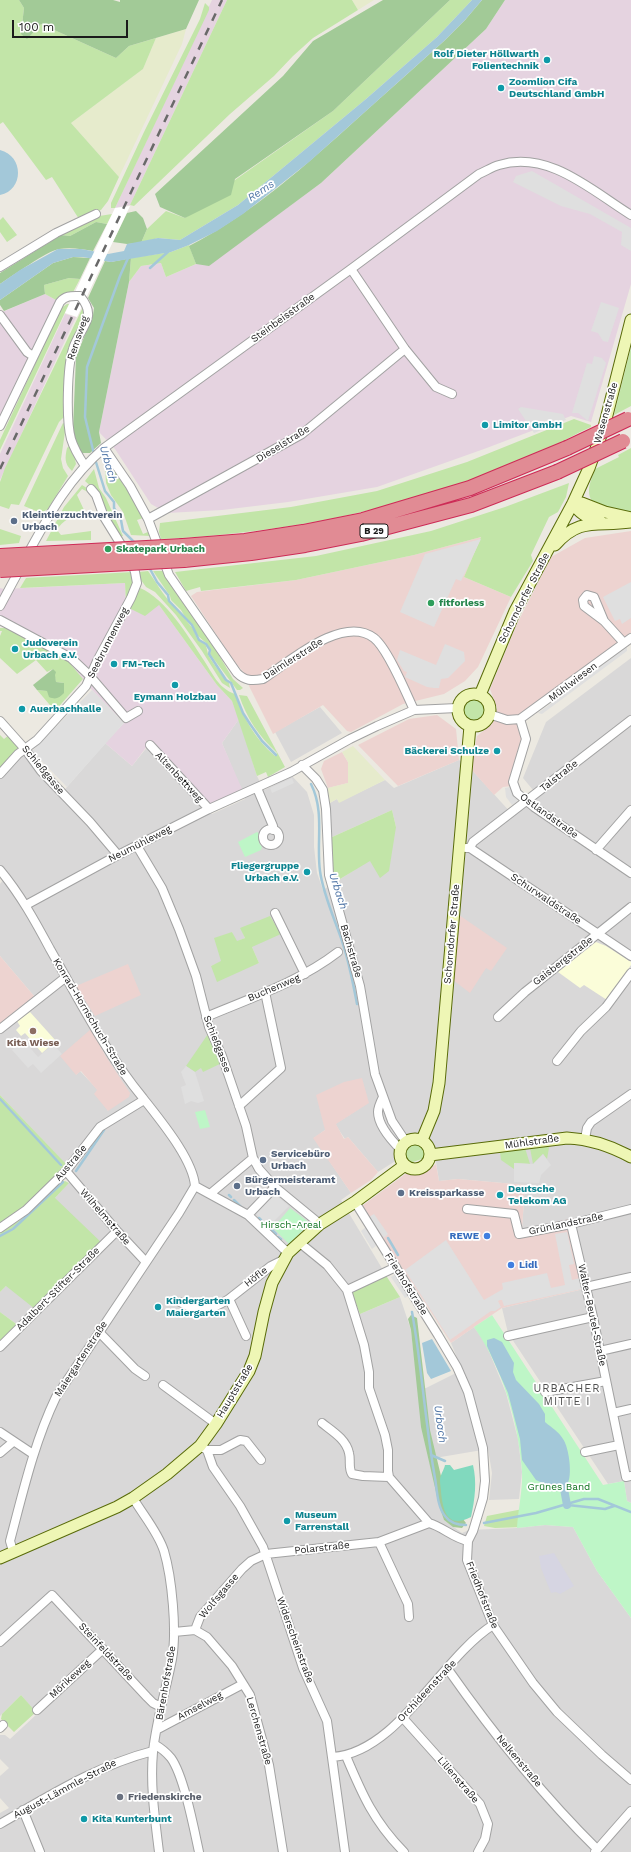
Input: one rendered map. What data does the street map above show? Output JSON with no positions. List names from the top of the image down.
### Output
{
  "streets": {
    "highway": ["B 29"],
    "street": [
      "Steinbeisstraße",
      "Remsweg",
      "Wasenstraße",
      "Dieselstraße",
      "Schorndorfer Straße",
      "Seebrunnenweg",
      "Daimlerstraße",
      "Mühlwiesen",
      "Schießgasse",
      "Talstraße",
      "Altenbettweg",
      "Ostlandstraße",
      "Neumühleweg",
      "Schurwaldstraße",
      "Bachstraße",
      "Gaisbergstraße",
      "Buchenweg",
      "Konrad-Hornschuch-Straße",
      "Mühlstraße",
      "Austraße",
      "Wilhelmstraße",
      "Grünlandstraße",
      "Höfle",
      "Friedhofstraße",
      "Adalbert-Stifter-Straße",
      "Walter-Beutel-Straße",
      "Maiergartenstraße",
      "Hauptstraße",
      "Polarstraße",
      "Wolfsgasse",
      "Widerscheinstraße",
      "Steinfeldstraße",
      "Mörikeweg",
      "Bärenhofstraße",
      "Orchideenstraße",
      "Amselweg",
      "Lerchenstraße",
      "Nelkenstraße",
      "Lilienstraße",
      "August-Lämmle-Straße"
    ]
  },
  "crossings": [
    ["Steinbeisstraße", "Remsweg"],
    ["Wasenstraße", "Schorndorfer Straße"],
    ["Dieselstraße", "Daimlerstraße"],
    ["Schorndorfer Straße", "Neumühleweg"],
    ["Schorndorfer Straße", "Schurwaldstraße"],
    ["Schorndorfer Straße", "Bachstraße"],
    ["Schorndorfer Straße", "Mühlstraße"],
    ["Schorndorfer Straße", "Hauptstraße"],
    ["Seebrunnenweg", "Schießgasse"],
    ["Daimlerstraße", "Neumühleweg"],
    ["Mühlwiesen", "Ostlandstraße"],
    ["Schießgasse", "Neumühleweg"],
    ["Schießgasse", "Buchenweg"],
    ["Schießgasse", "Hauptstraße"],
    ["Talstraße", "Ostlandstraße"],
    ["Talstraße", "Schurwaldstraße"],
    ["Altenbettweg", "Neumühleweg"],
    ["Neumühleweg", "Bachstraße"],
    ["Neumühleweg", "Konrad-Hornschuch-Straße"],
    ["Schurwaldstraße", "Gaisbergstraße"],
    ["Bachstraße", "Mühlstraße"],
    ["Bachstraße", "Hauptstraße"],
    ["Konrad-Hornschuch-Straße", "Austraße"],
    ["Konrad-Hornschuch-Straße", "Maiergartenstraße"],
    ["Mühlstraße", "Hauptstraße"],
    ["Austraße", "Wilhelmstraße"],
    ["Wilhelmstraße", "Adalbert-Stifter-Straße"],
    ["Wilhelmstraße", "Maiergartenstraße"],
    ["Grünlandstraße", "Walter-Beutel-Straße"],
    ["Höfle", "Hauptstraße"],
    ["Friedhofstraße", "Hauptstraße"],
    ["Friedhofstraße", "Orchideenstraße"],
    ["Maiergartenstraße", "Hauptstraße"],
    ["Hauptstraße", "Widerscheinstraße"],
    ["Hauptstraße", "Bärenhofstraße"],
    ["Polarstraße", "Wolfsgasse"],
    ["Polarstraße", "Widerscheinstraße"],
    ["Wolfsgasse", "Widerscheinstraße"],
    ["Wolfsgasse", "Bärenhofstraße"],
    ["Wolfsgasse", "Lerchenstraße"],
    ["Widerscheinstraße", "Orchideenstraße"],
    ["Steinfeldstraße", "Mörikeweg"],
    ["Steinfeldstraße", "Bärenhofstraße"],
    ["Bärenhofstraße", "Amselweg"],
    ["Bärenhofstraße", "August-Lämmle-Straße"],
    ["Orchideenstraße", "Nelkenstraße"],
    ["Orchideenstraße", "Lilienstraße"],
    ["Amselweg", "Lerchenstraße"]
  ],
  "districts": ["URBACHER MITTE I"],
  "water": ["Rems", "Urbach"],
  "parks": ["Hirsch-Areal", "Grünes Band"],
  "places": [
    "Rolf Dieter Höllwarth Folientechnik",
    "Zoomlion Cifa Deutschland GmbH",
    "Limitor GmbH",
    "Kleintierzuchtverein Urbach",
    "Skatepark Urbach",
    "fitforless",
    "Judoverein Urbach e.V.",
    "FM-Tech",
    "Eymann Holzbau",
    "Auerbachhalle",
    "Bäckerei Schulze",
    "Fliegergruppe Urbach e.V.",
    "Kita Wiese",
    "Servicebüro Urbach",
    "Bürgermeisteramt Urbach",
    "Kreissparkasse",
    "Deutsche Telekom AG",
    "REWE",
    "Lidl",
    "Kindergarten Maiergarten",
    "Museum Farrenstall",
    "Friedenskirche",
    "Kita Kunterbunt"
  ],
  "scale_bar": "100 m"
}
